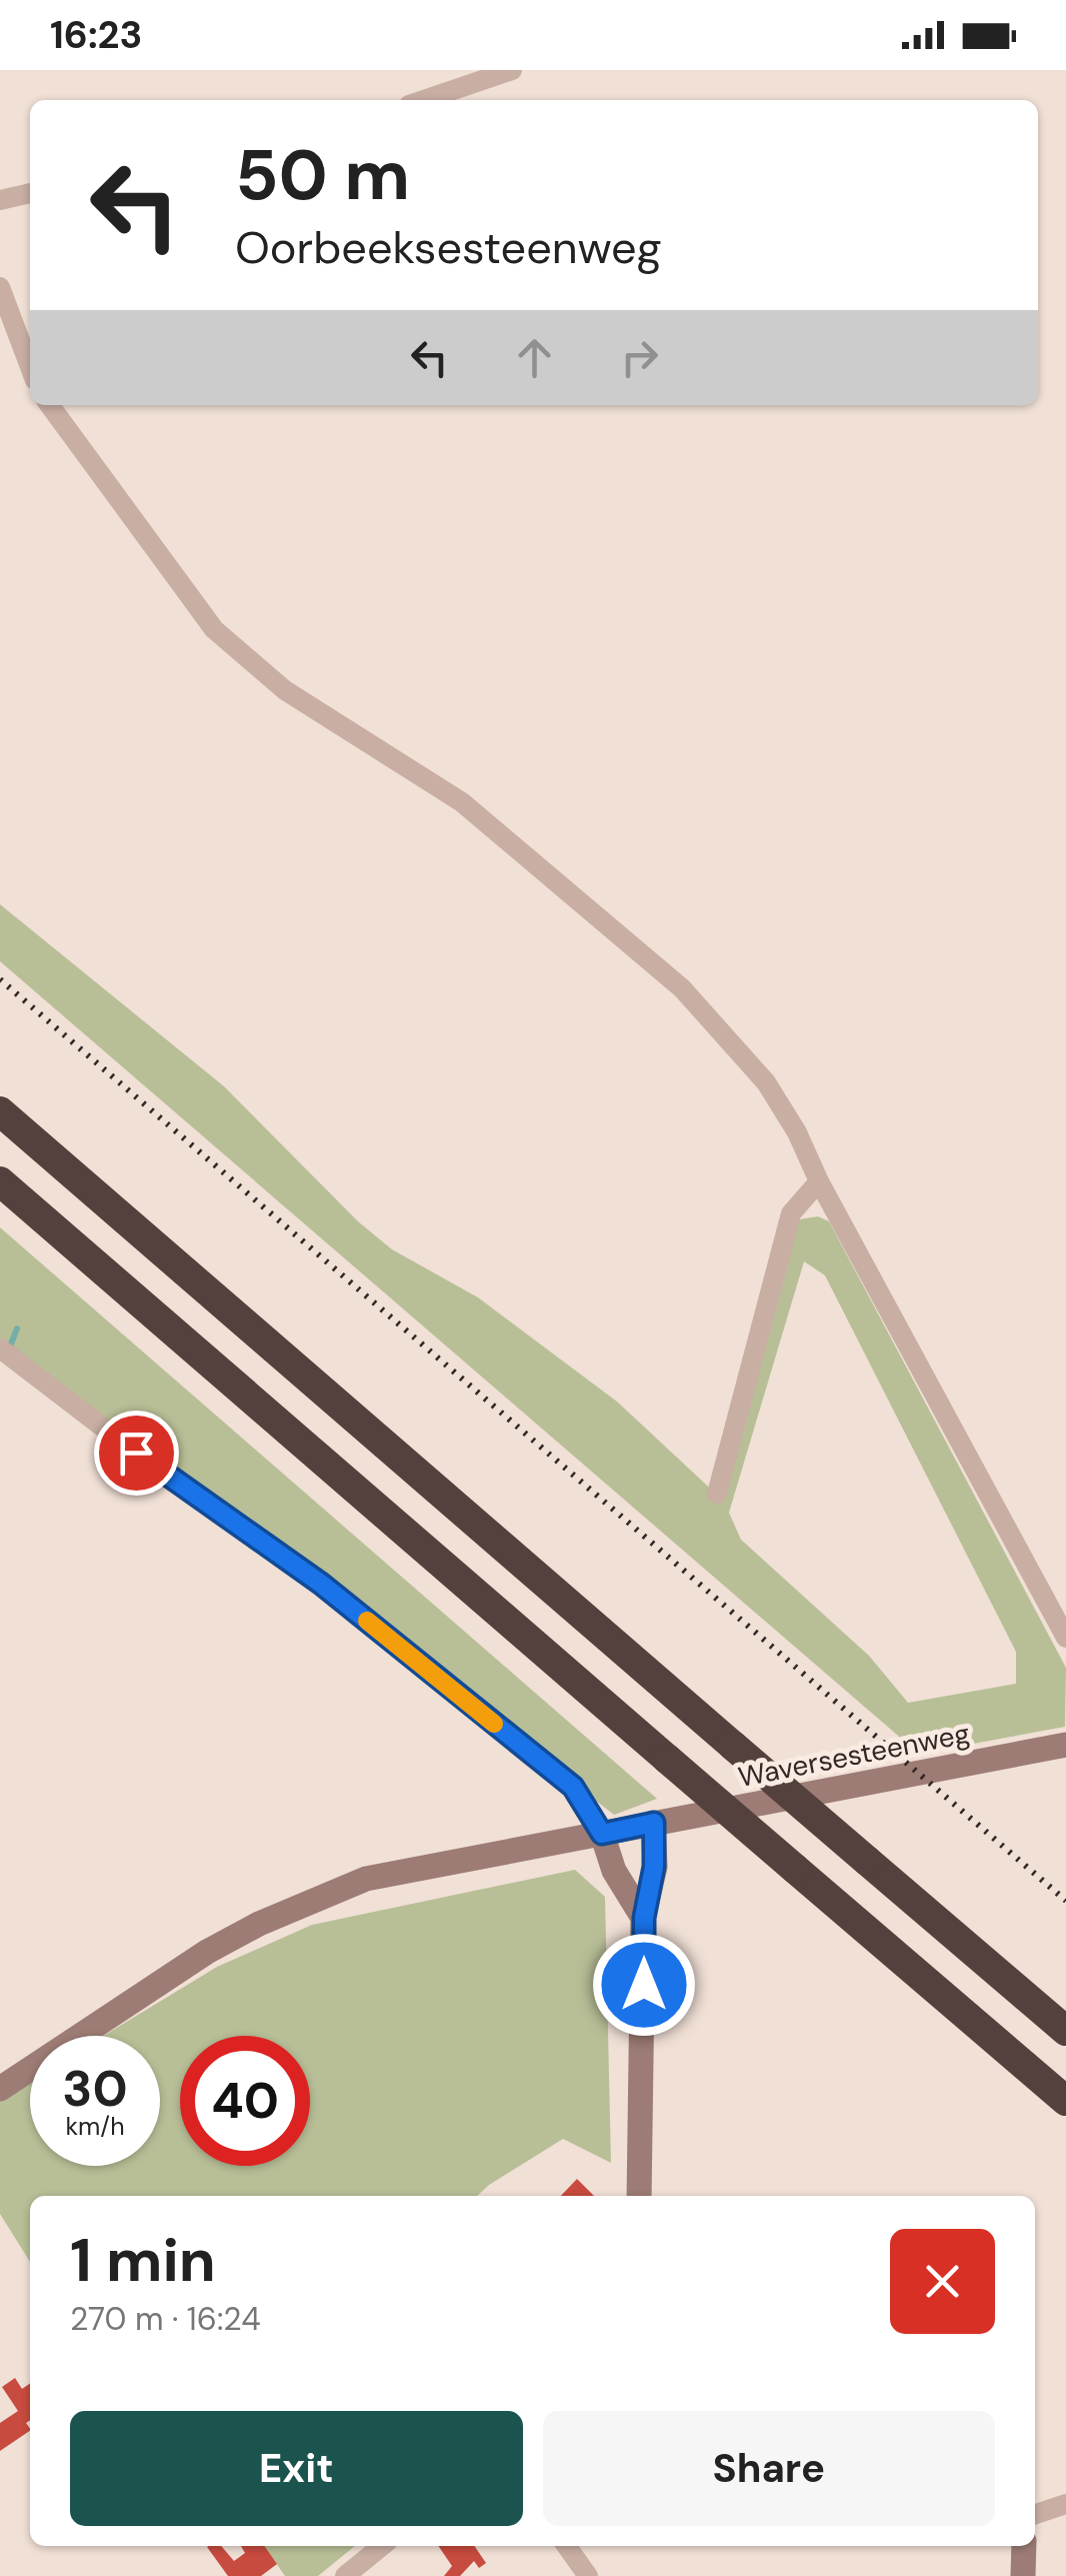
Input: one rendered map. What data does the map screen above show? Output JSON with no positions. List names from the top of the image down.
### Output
{
  "streets": {
    "street": ["Waversesteenweg"]
  },
  "page": {
    "status": "16:23",
    "turn": ["50 m", "Oorbeeksesteenweg"],
    "speed": "30 km/h",
    "limit": "40",
    "heading": ["1 min", "270 m · 16:24"],
    "buttons": ["Exit", "Share"]
  }
}
